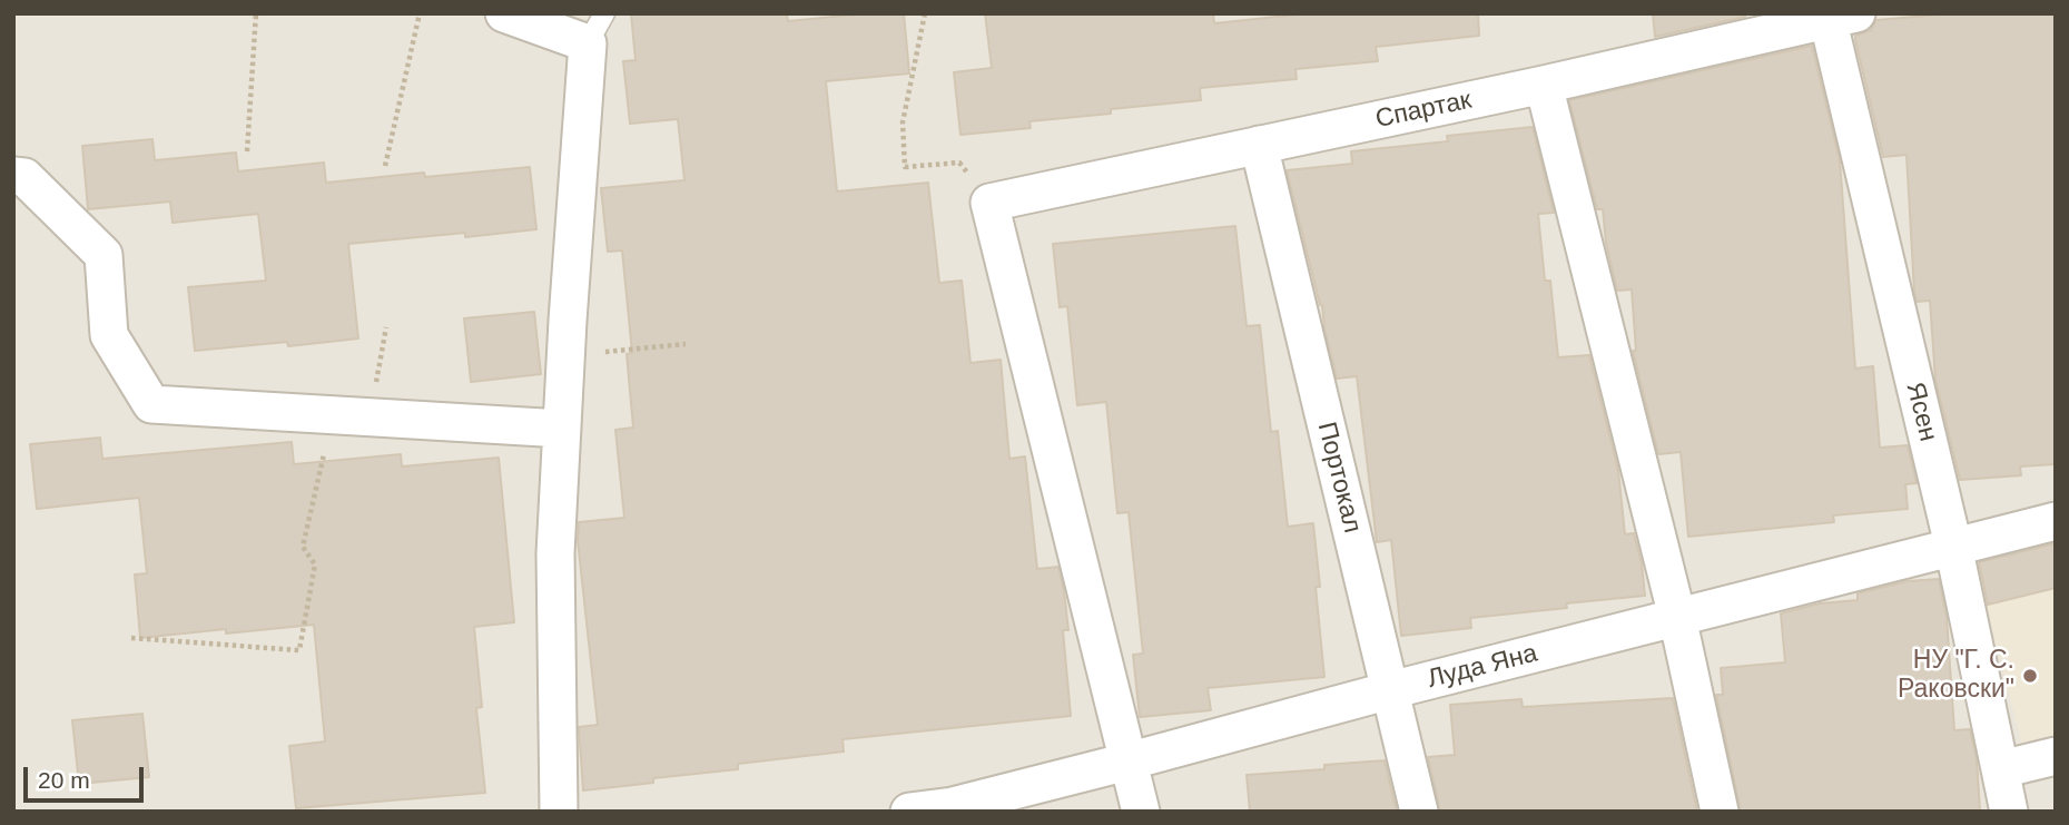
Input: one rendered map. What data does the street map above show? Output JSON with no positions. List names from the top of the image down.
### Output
{
  "streets": {
    "street": [
      "Спартак",
      "Ясен",
      "Портокал",
      "Луда Яна"
    ]
  },
  "crossings": [
    ["Спартак", "Ясен"],
    ["Спартак", "Портокал"],
    ["Ясен", "Луда Яна"],
    ["Портокал", "Луда Яна"]
  ],
  "places": ["НУ \"Г. С. Раковски\""],
  "scale_bar": "20 m"
}
